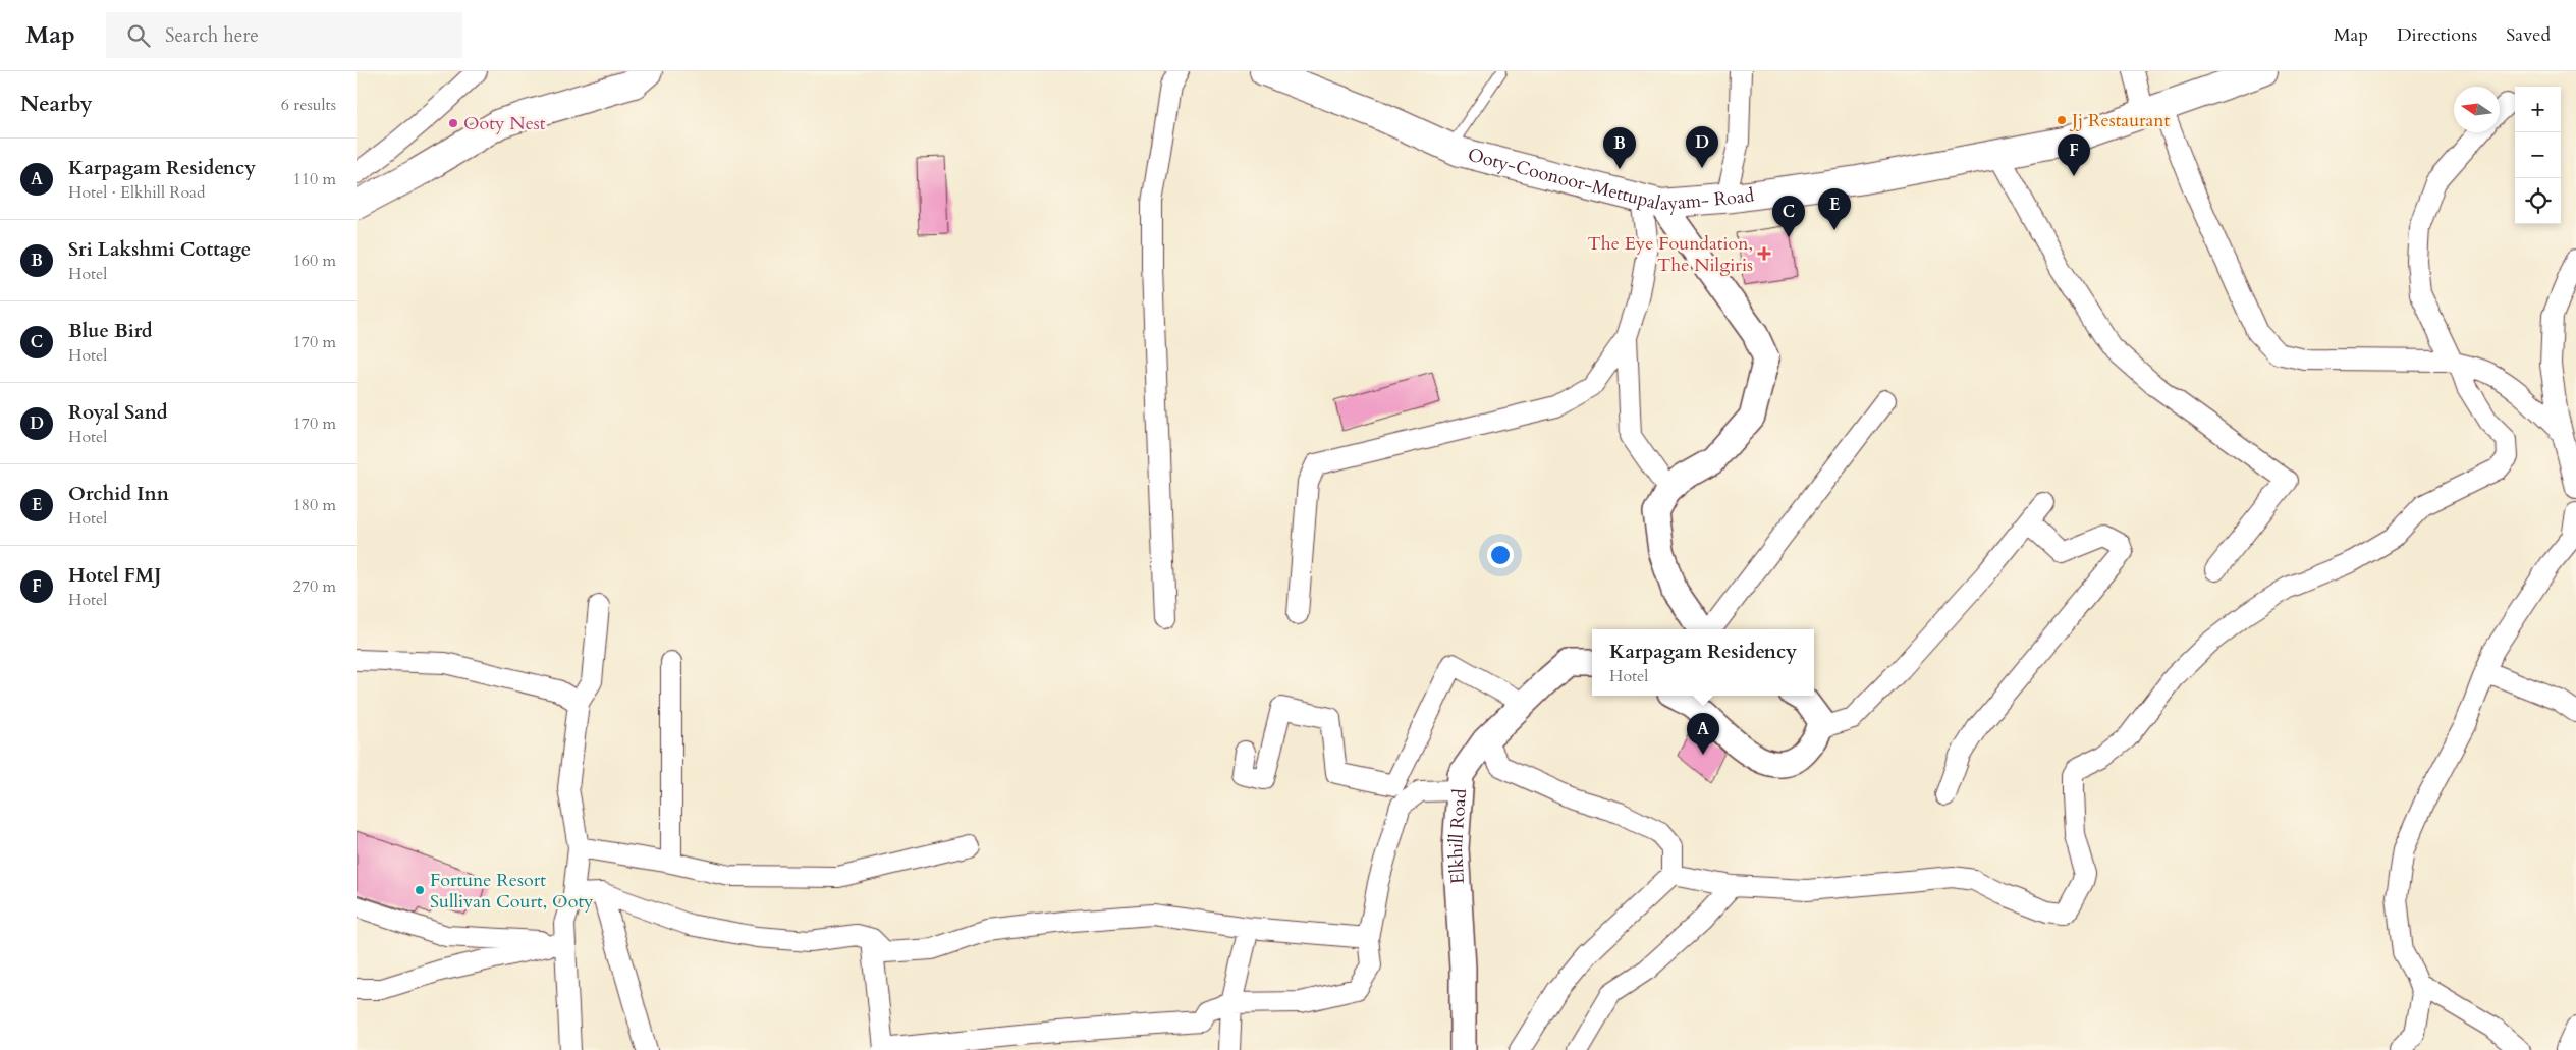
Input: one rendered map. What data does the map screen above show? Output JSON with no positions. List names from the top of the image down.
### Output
{
  "streets": {
    "highway": ["Ooty-Coonoor-Mettupalayam- Road"],
    "street": ["Elkhill Road"]
  },
  "places": {
    "other": ["Jj Restaurant", "Ooty Nest", "Fortune Resort Sullivan Court, Ooty"],
    "health": ["The Eye Foundation, The Nilgiris"]
  },
  "north": "left",
  "page": {
    "header": "Map",
    "search": "Search here",
    "nav": ["Map", "Directions", "Saved"],
    "heading": ["Nearby", "6 results"],
    "map_buttons": ["+", "−"],
    "pins": [
      "D",
      "B",
      "F",
      "E",
      "C",
      "A"
    ],
    "list": [
      {
        "mark": "A",
        "name": "Karpagam Residency",
        "note": "Hotel · Elkhill Road",
        "value": "110 m"
      },
      {
        "mark": "B",
        "name": "Sri Lakshmi Cottage",
        "note": "Hotel",
        "value": "160 m"
      },
      {
        "mark": "C",
        "name": "Blue Bird",
        "note": "Hotel",
        "value": "170 m"
      },
      {
        "mark": "D",
        "name": "Royal Sand",
        "note": "Hotel",
        "value": "170 m"
      },
      {
        "mark": "E",
        "name": "Orchid Inn",
        "note": "Hotel",
        "value": "180 m"
      },
      {
        "mark": "F",
        "name": "Hotel FMJ",
        "note": "Hotel",
        "value": "270 m"
      }
    ],
    "popup": ["Karpagam Residency", "Hotel"]
  }
}
